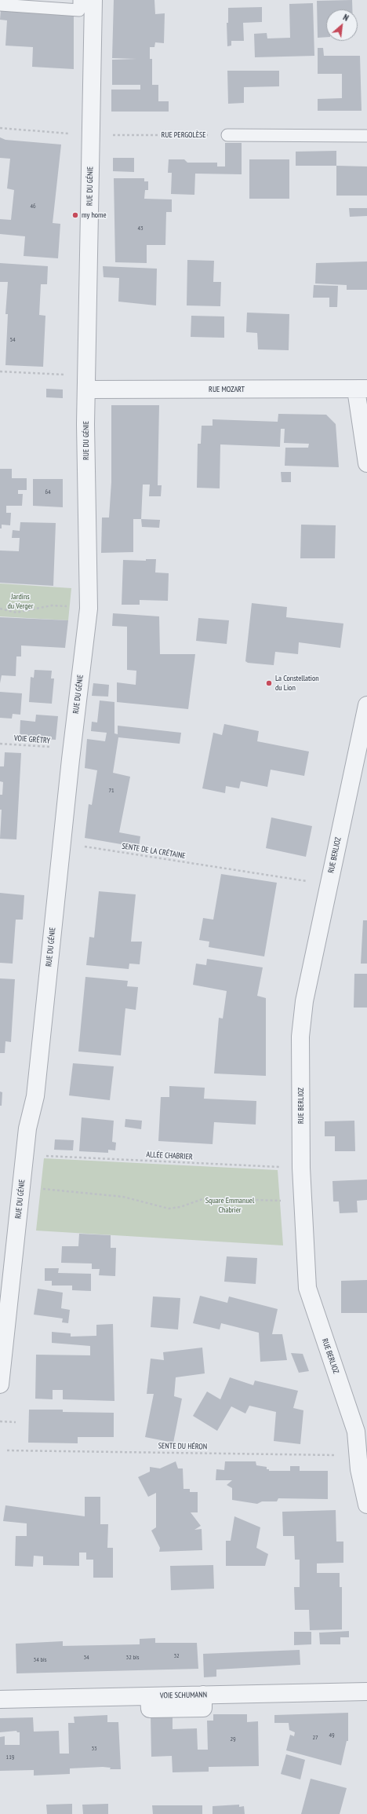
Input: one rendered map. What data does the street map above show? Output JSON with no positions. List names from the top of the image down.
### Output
{
  "streets": {
    "street": [
      "RUE DU GÉNIE",
      "RUE MOZART",
      "RUE BERLIOZ",
      "VOIE SCHUMANN"
    ],
    "path": [
      "RUE PERGOLÈSE",
      "VOIE GRÉTRY",
      "SENTE DE LA CRÉTAINE",
      "ALLÉE CHABRIER",
      "SENTE DU HÉRON"
    ]
  },
  "crossings": [
    ["RUE PERGOLÈSE", "RUE DU GÉNIE"],
    ["RUE DU GÉNIE", "RUE MOZART"],
    ["RUE DU GÉNIE", "VOIE GRÉTRY"],
    ["SENTE DE LA CRÉTAINE", "RUE BERLIOZ"],
    ["RUE BERLIOZ", "ALLÉE CHABRIER"],
    ["RUE BERLIOZ", "SENTE DU HÉRON"]
  ],
  "parks": ["Jardins du Verger", "Square Emmanuel Chabrier"],
  "places": ["my home", "La Constellation du Lion"],
  "house_numbers": [
    "46",
    "43",
    "54",
    "64",
    "71",
    "32",
    "34",
    "32 bis",
    "34 bis",
    "49",
    "27",
    "29",
    "33",
    "119"
  ],
  "north": "top right"
}
